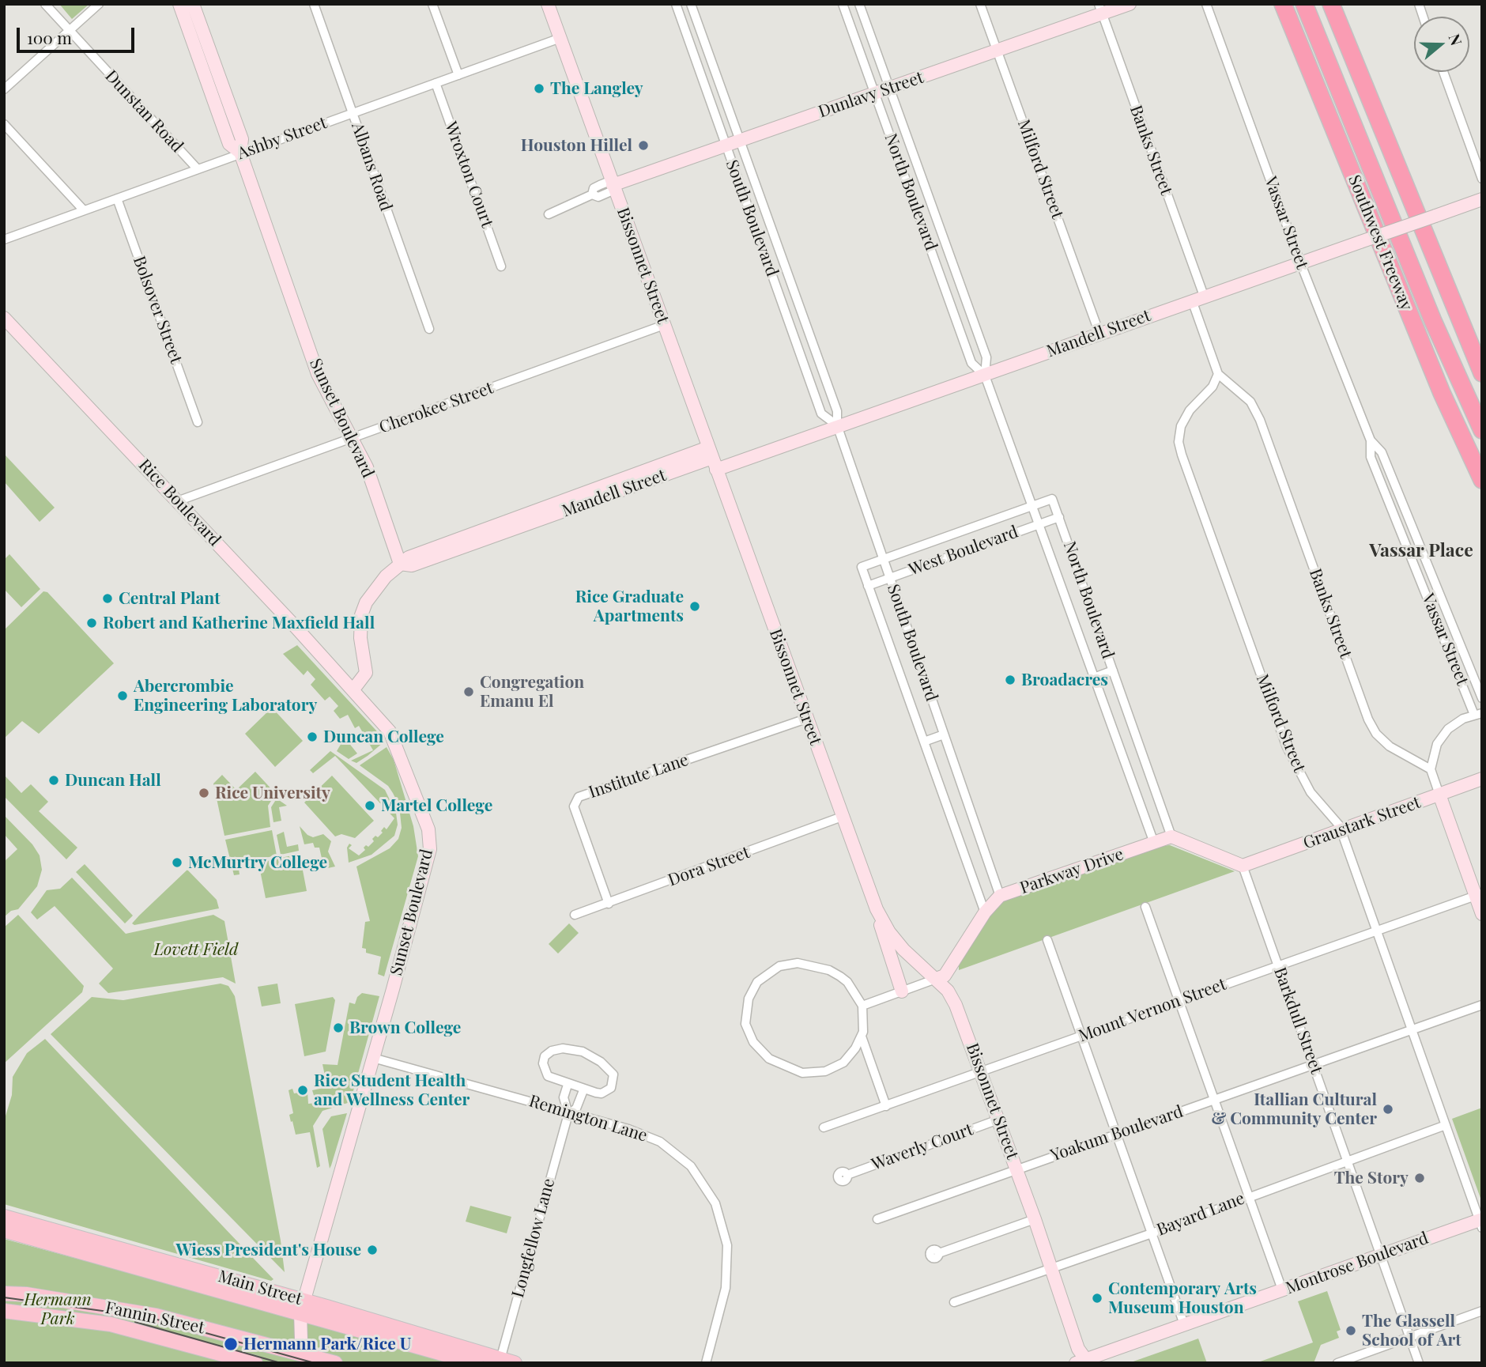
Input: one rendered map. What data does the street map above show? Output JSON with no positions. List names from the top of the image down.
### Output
{
  "streets": {
    "highway": ["Southwest Freeway"],
    "main road": ["Main Street", "Fannin Street"],
    "street": [
      "Dunlavy Street",
      "Dunstan Road",
      "Ashby Street",
      "Banks Street",
      "Albans Road",
      "Milford Street",
      "Wroxton Court",
      "North Boulevard",
      "South Boulevard",
      "Vassar Street",
      "Bissonnet Street",
      "Bolsover Street",
      "Mandell Street",
      "Cherokee Street",
      "Sunset Boulevard",
      "Rice Boulevard",
      "West Boulevard",
      "Institute Lane",
      "Graustark Street",
      "Dora Street",
      "Parkway Drive",
      "Mount Vernon Street",
      "Barkdull Street",
      "Remington Lane",
      "Yoakum Boulevard",
      "Waverly Court",
      "Bayard Lane",
      "Longfellow Lane",
      "Montrose Boulevard"
    ]
  },
  "crossings": [
    ["Dunlavy Street", "Banks Street"],
    ["Dunlavy Street", "Milford Street"],
    ["Dunlavy Street", "North Boulevard"],
    ["Dunlavy Street", "South Boulevard"],
    ["Dunlavy Street", "Bissonnet Street"],
    ["Dunstan Road", "Ashby Street"],
    ["Ashby Street", "Albans Road"],
    ["Ashby Street", "Wroxton Court"],
    ["Ashby Street", "Bissonnet Street"],
    ["Ashby Street", "Bolsover Street"],
    ["Ashby Street", "Sunset Boulevard"],
    ["Banks Street", "Milford Street"],
    ["Banks Street", "Vassar Street"],
    ["Banks Street", "Mandell Street"],
    ["Milford Street", "Mandell Street"],
    ["Milford Street", "Graustark Street"],
    ["Milford Street", "Mount Vernon Street"],
    ["Milford Street", "Yoakum Boulevard"],
    ["Milford Street", "Bayard Lane"],
    ["Milford Street", "Montrose Boulevard"],
    ["North Boulevard", "Mandell Street"],
    ["North Boulevard", "West Boulevard"],
    ["North Boulevard", "Parkway Drive"],
    ["South Boulevard", "Mandell Street"],
    ["South Boulevard", "West Boulevard"],
    ["South Boulevard", "Parkway Drive"],
    ["Vassar Street", "Mandell Street"],
    ["Bissonnet Street", "Mandell Street"],
    ["Bissonnet Street", "Cherokee Street"],
    ["Bissonnet Street", "Institute Lane"],
    ["Bissonnet Street", "Dora Street"],
    ["Bissonnet Street", "Parkway Drive"],
    ["Bissonnet Street", "Mount Vernon Street"],
    ["Bissonnet Street", "Yoakum Boulevard"],
    ["Bissonnet Street", "Waverly Court"],
    ["Bissonnet Street", "Bayard Lane"],
    ["Bissonnet Street", "Montrose Boulevard"],
    ["Mandell Street", "Sunset Boulevard"],
    ["Cherokee Street", "Sunset Boulevard"],
    ["Cherokee Street", "Rice Boulevard"],
    ["Sunset Boulevard", "Rice Boulevard"],
    ["Sunset Boulevard", "Remington Lane"],
    ["Sunset Boulevard", "Main Street"],
    ["Sunset Boulevard", "Fannin Street"],
    ["Institute Lane", "Dora Street"],
    ["Graustark Street", "Barkdull Street"],
    ["Mount Vernon Street", "Barkdull Street"],
    ["Barkdull Street", "Yoakum Boulevard"],
    ["Barkdull Street", "Bayard Lane"],
    ["Barkdull Street", "Montrose Boulevard"],
    ["Remington Lane", "Longfellow Lane"],
    ["Longfellow Lane", "Main Street"]
  ],
  "districts": ["Vassar Place"],
  "parks": ["Lovett Field", "Hermann Park"],
  "places": [
    "The Langley",
    "Houston Hillel",
    "Central Plant",
    "Rice Graduate Apartments",
    "Robert and Katherine Maxfield Hall",
    "Broadacres",
    "Congregation Emanu El",
    "Abercrombie Engineering Laboratory",
    "Duncan College",
    "Duncan Hall",
    "Rice University",
    "Martel College",
    "McMurtry College",
    "Brown College",
    "Rice Student Health and Wellness Center",
    "Itallian Cultural & Community Center",
    "The Story",
    "Wiess President's House",
    "Contemporary Arts Museum Houston",
    "The Glassell School of Art",
    "Hermann Park/Rice U"
  ],
  "scale_bar": "100 m",
  "north": "right"
}
